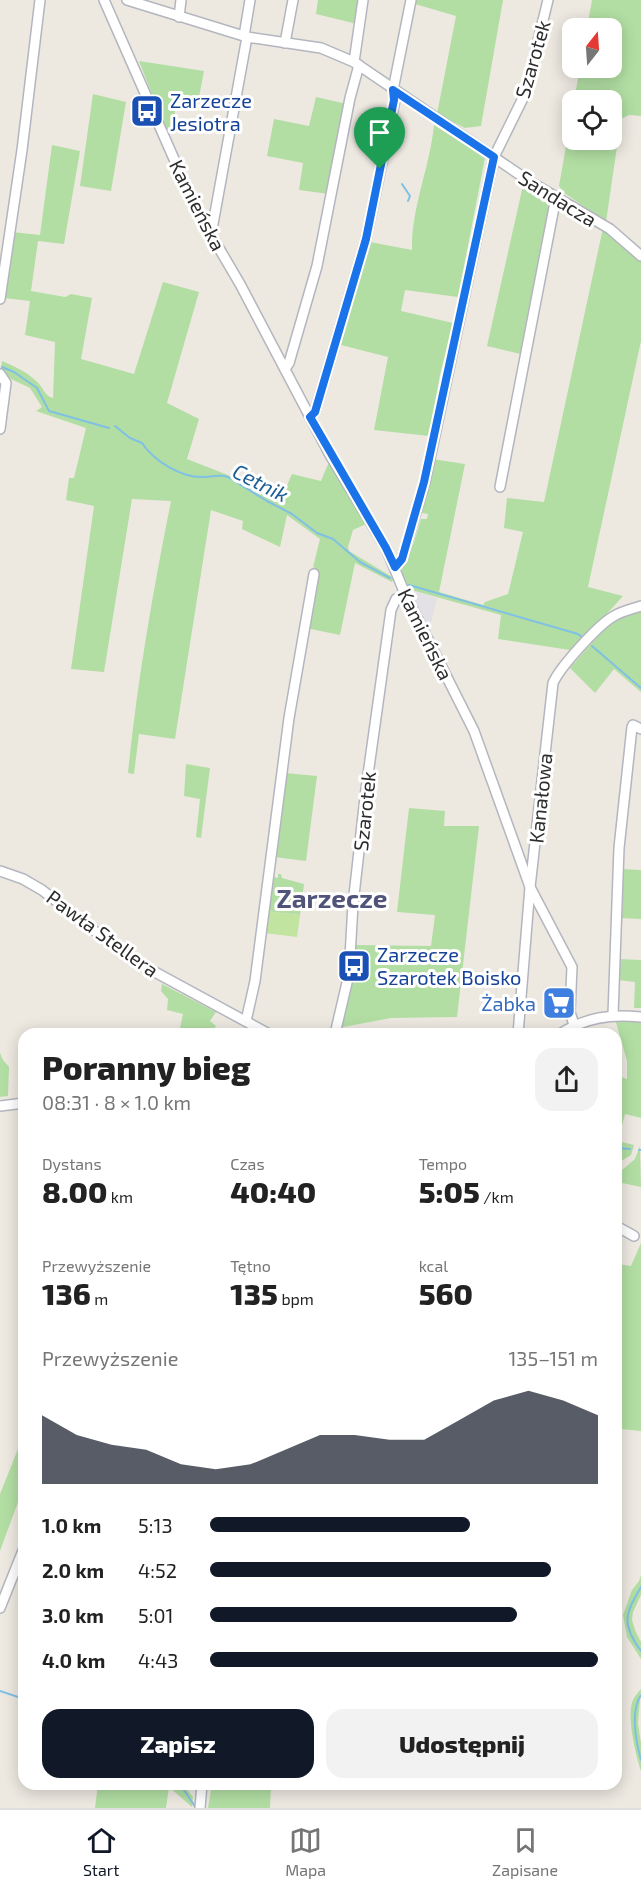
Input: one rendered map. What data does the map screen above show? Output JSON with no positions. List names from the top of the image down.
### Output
{
  "streets": {
    "street": [
      "Szarotek",
      "Sandacza",
      "Kamieńska",
      "Kanałowa",
      "Pawła Stellera"
    ]
  },
  "crossings": [
    ["Szarotek", "Sandacza"],
    ["Szarotek", "Kamieńska"],
    ["Kamieńska", "Kanałowa"]
  ],
  "districts": ["Zarzecze"],
  "water": ["Cetnik"],
  "places": {
    "bus stop": ["Zarzecze Jesiotra", "Zarzecze Szarotek Boisko"],
    "supermarket": ["Żabka"]
  },
  "north": "top",
  "page": {
    "heading": ["Poranny bieg", "08:31 · 8 × 1.0 km"],
    "stats": [
      ["Dystans", "8.00 km"],
      ["Czas", "40:40"],
      ["Tempo", "5:05 /km"],
      ["Przewyższenie", "136 m"],
      ["Tętno", "135 bpm"],
      ["kcal", "560"]
    ],
    "chart": ["Przewyższenie", "135–151 m"],
    "list": [
      {
        "name": "1.0 km",
        "note": "5:13"
      },
      {
        "name": "2.0 km",
        "note": "4:52"
      },
      {
        "name": "3.0 km",
        "note": "5:01"
      },
      {
        "name": "4.0 km",
        "note": "4:43"
      }
    ],
    "buttons": ["Zapisz", "Udostępnij"],
    "tabs": ["Start", "Mapa", "Zapisane"]
  }
}
